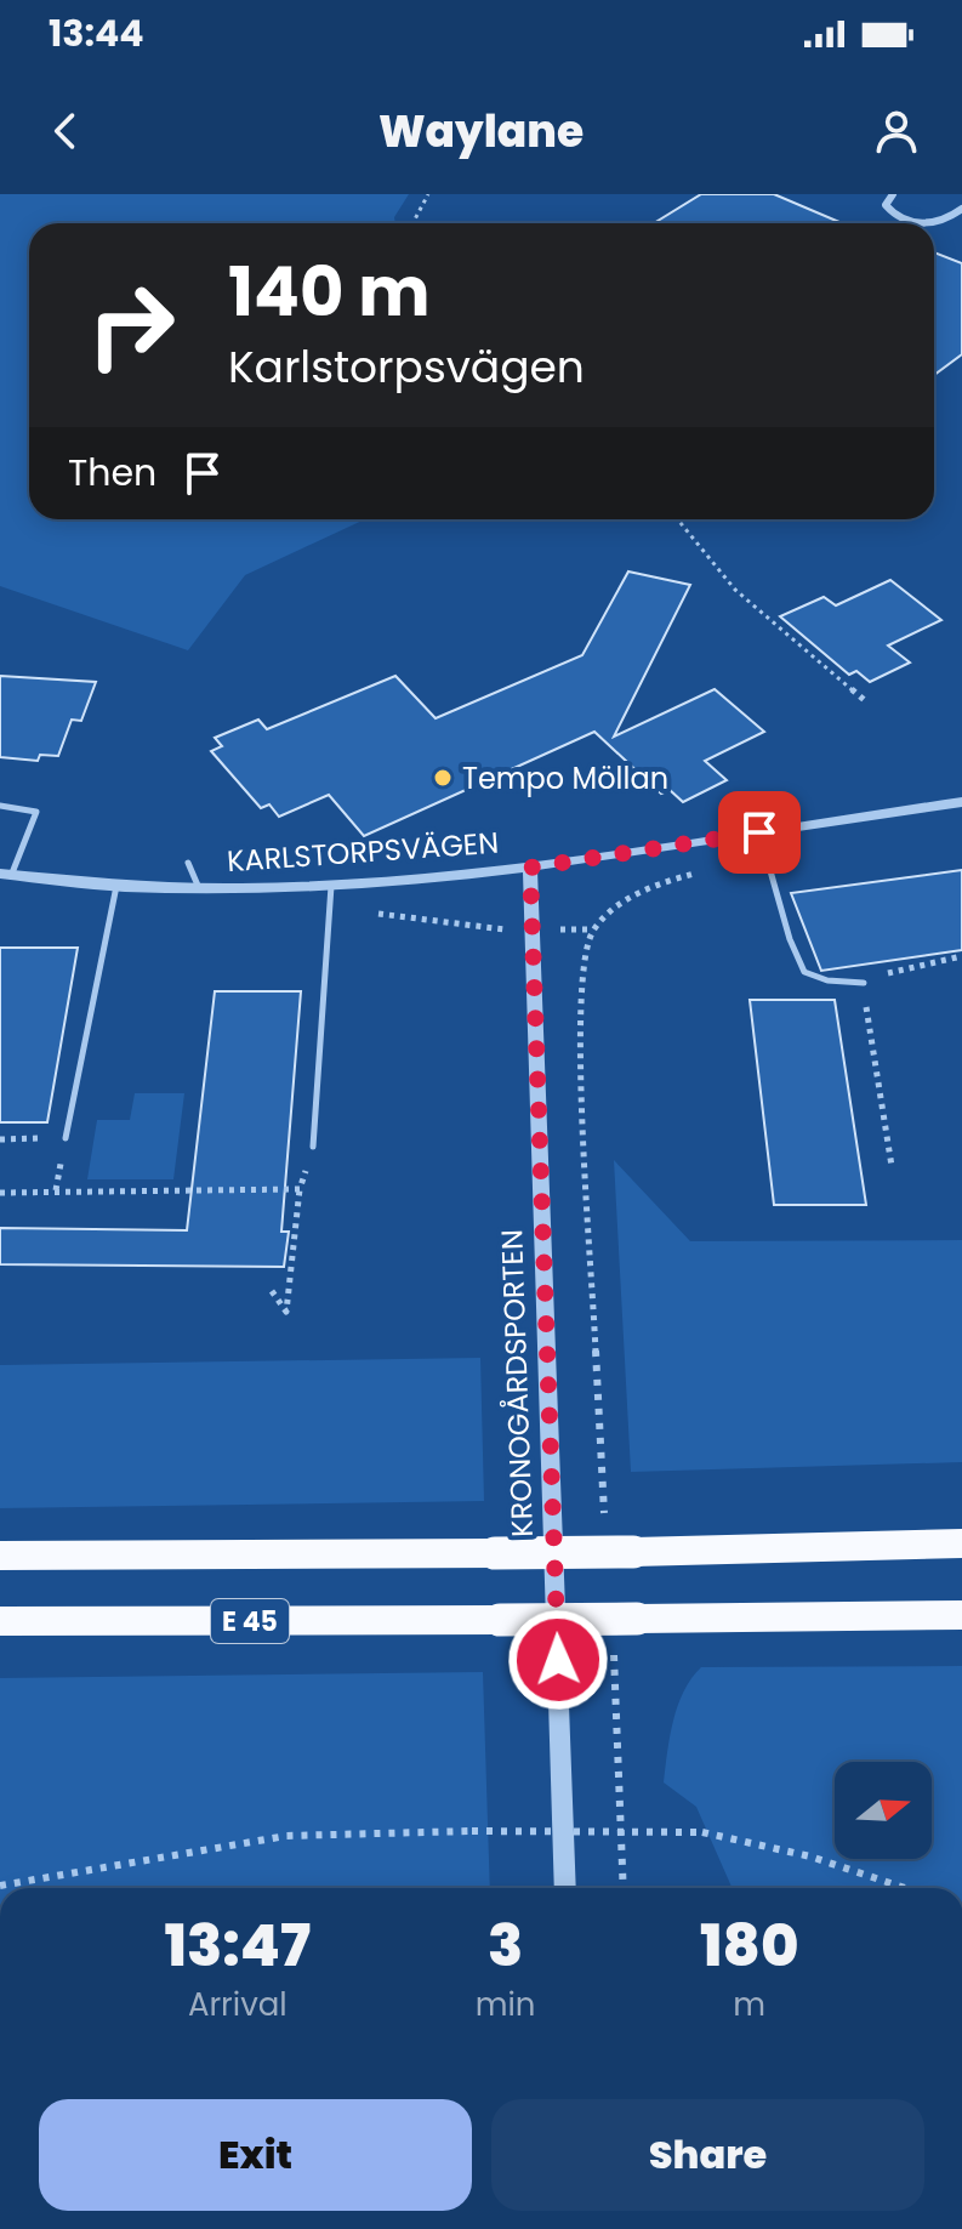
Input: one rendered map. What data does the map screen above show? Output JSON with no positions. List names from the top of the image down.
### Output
{
  "streets": {
    "highway": ["E 45"],
    "street": ["KARLSTORPSVÄGEN", "KRONOGÅRDSPORTEN"]
  },
  "crossings": [
    ["KARLSTORPSVÄGEN", "KRONOGÅRDSPORTEN"]
  ],
  "places": ["Tempo Möllan"],
  "north": "right",
  "page": {
    "status": "13:44",
    "header": "Waylane",
    "turn": ["140 m", "Karlstorpsvägen"],
    "then": "Then",
    "eta": [
      "13:47",
      "Arrival",
      "3",
      "min",
      "180",
      "m"
    ],
    "buttons": ["Exit", "Share"]
  }
}
